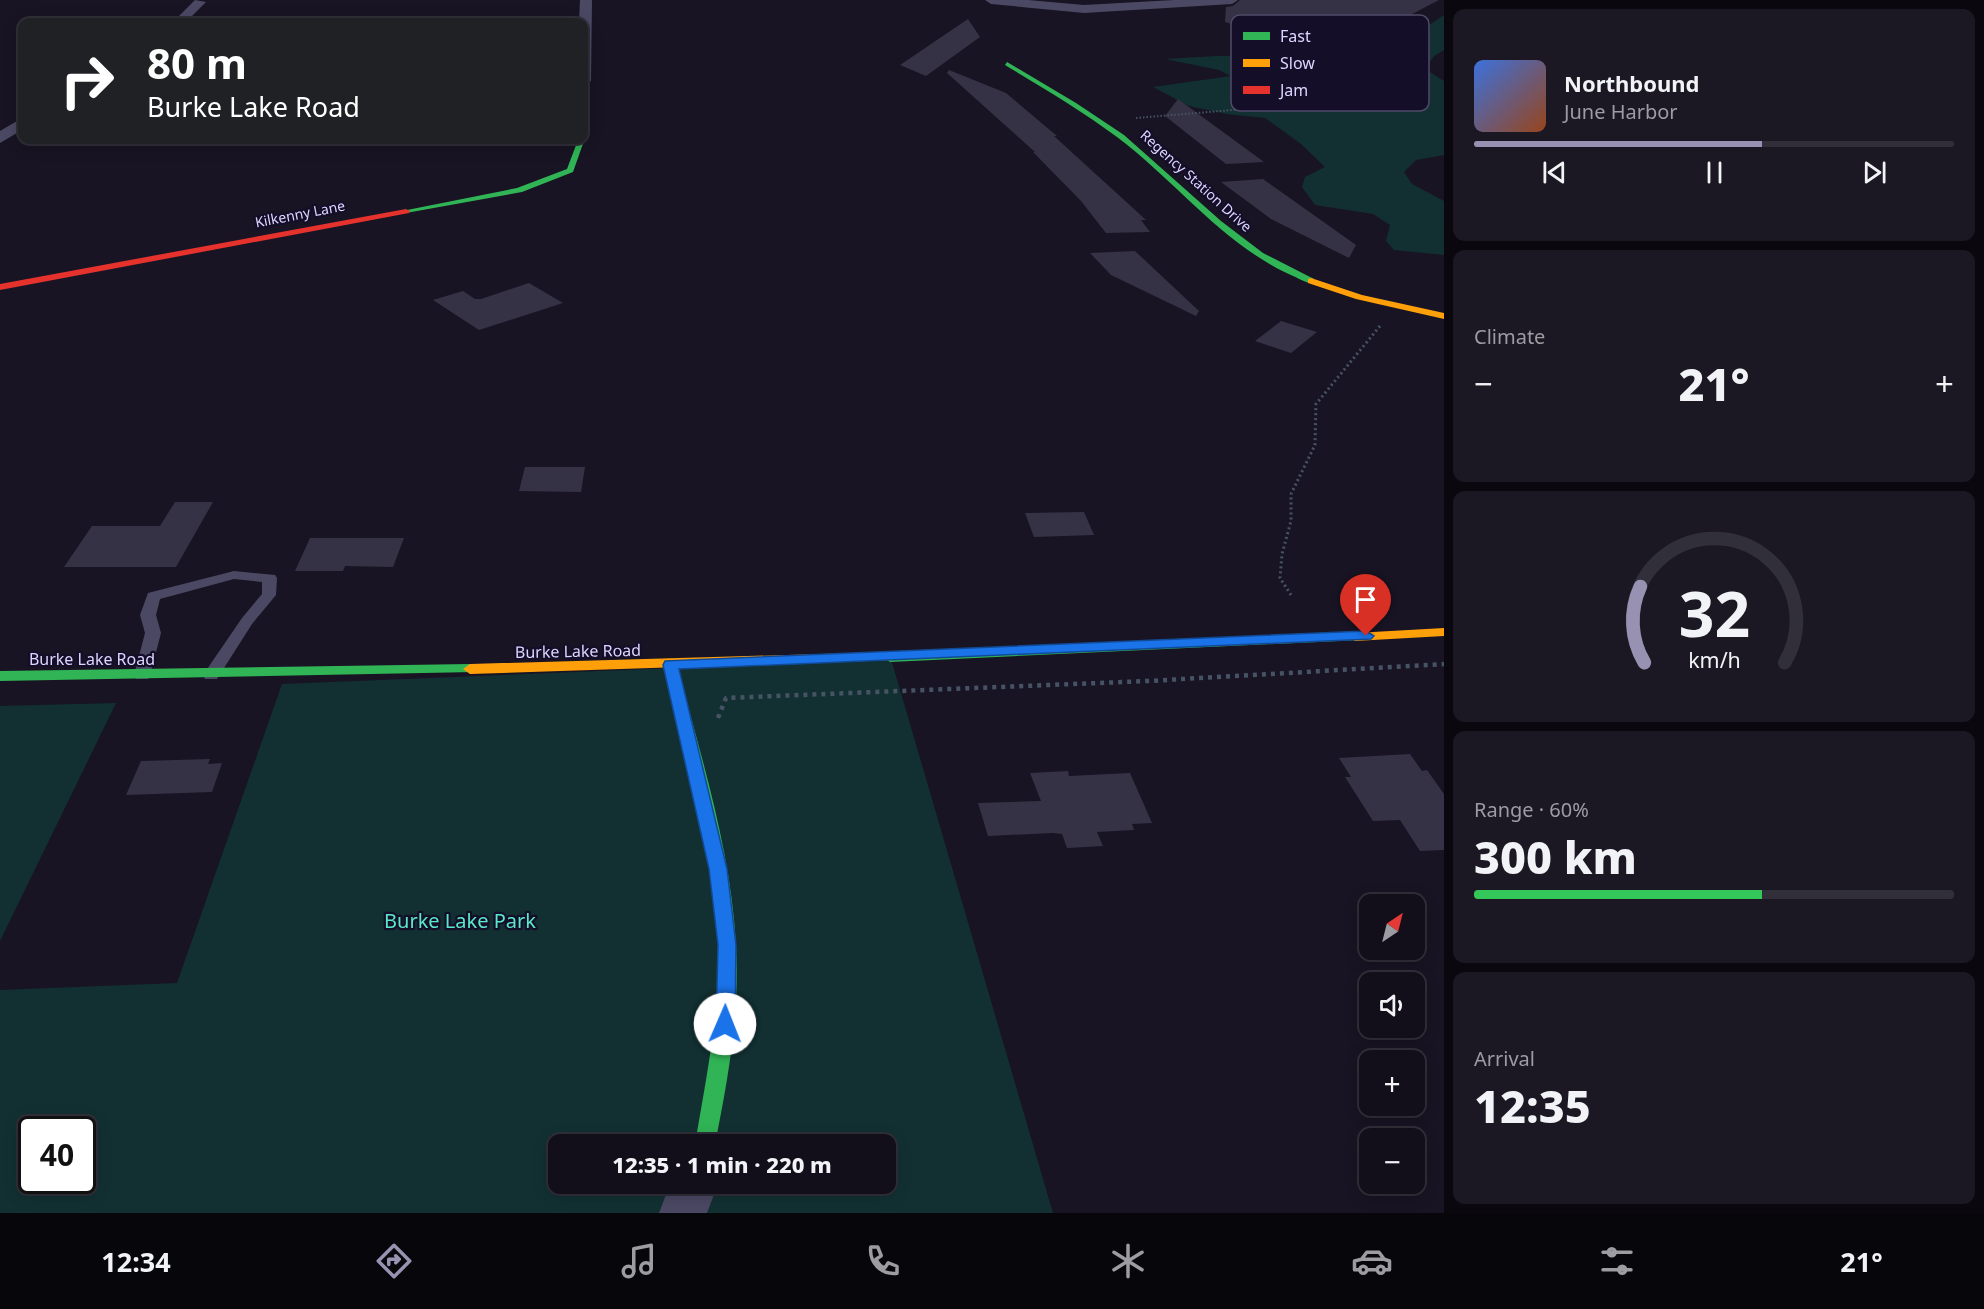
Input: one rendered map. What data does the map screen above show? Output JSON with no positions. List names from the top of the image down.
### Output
{
  "streets": {
    "street": ["Regency Station Drive", "Kilkenny Lane", "Burke Lake Road"]
  },
  "parks": ["Burke Lake Park"],
  "legend": ["Fast", "Slow", "Jam"],
  "north": "top right",
  "page": {
    "turn": ["80 m", "Burke Lake Road"],
    "song": ["Northbound", "June Harbor"],
    "tile": [
      "Climate",
      ["Range · 60%", "300 km"],
      ["Arrival", "12:35"]
    ],
    "heat": ["−", "21°", "+"],
    "map_buttons": ["+", "−"],
    "limit": "40",
    "trip": "12:35 · 1 min · 220 m",
    "tabs": ["12:34", "21°"],
    "gauge": ["32", "km/h"]
  }
}
